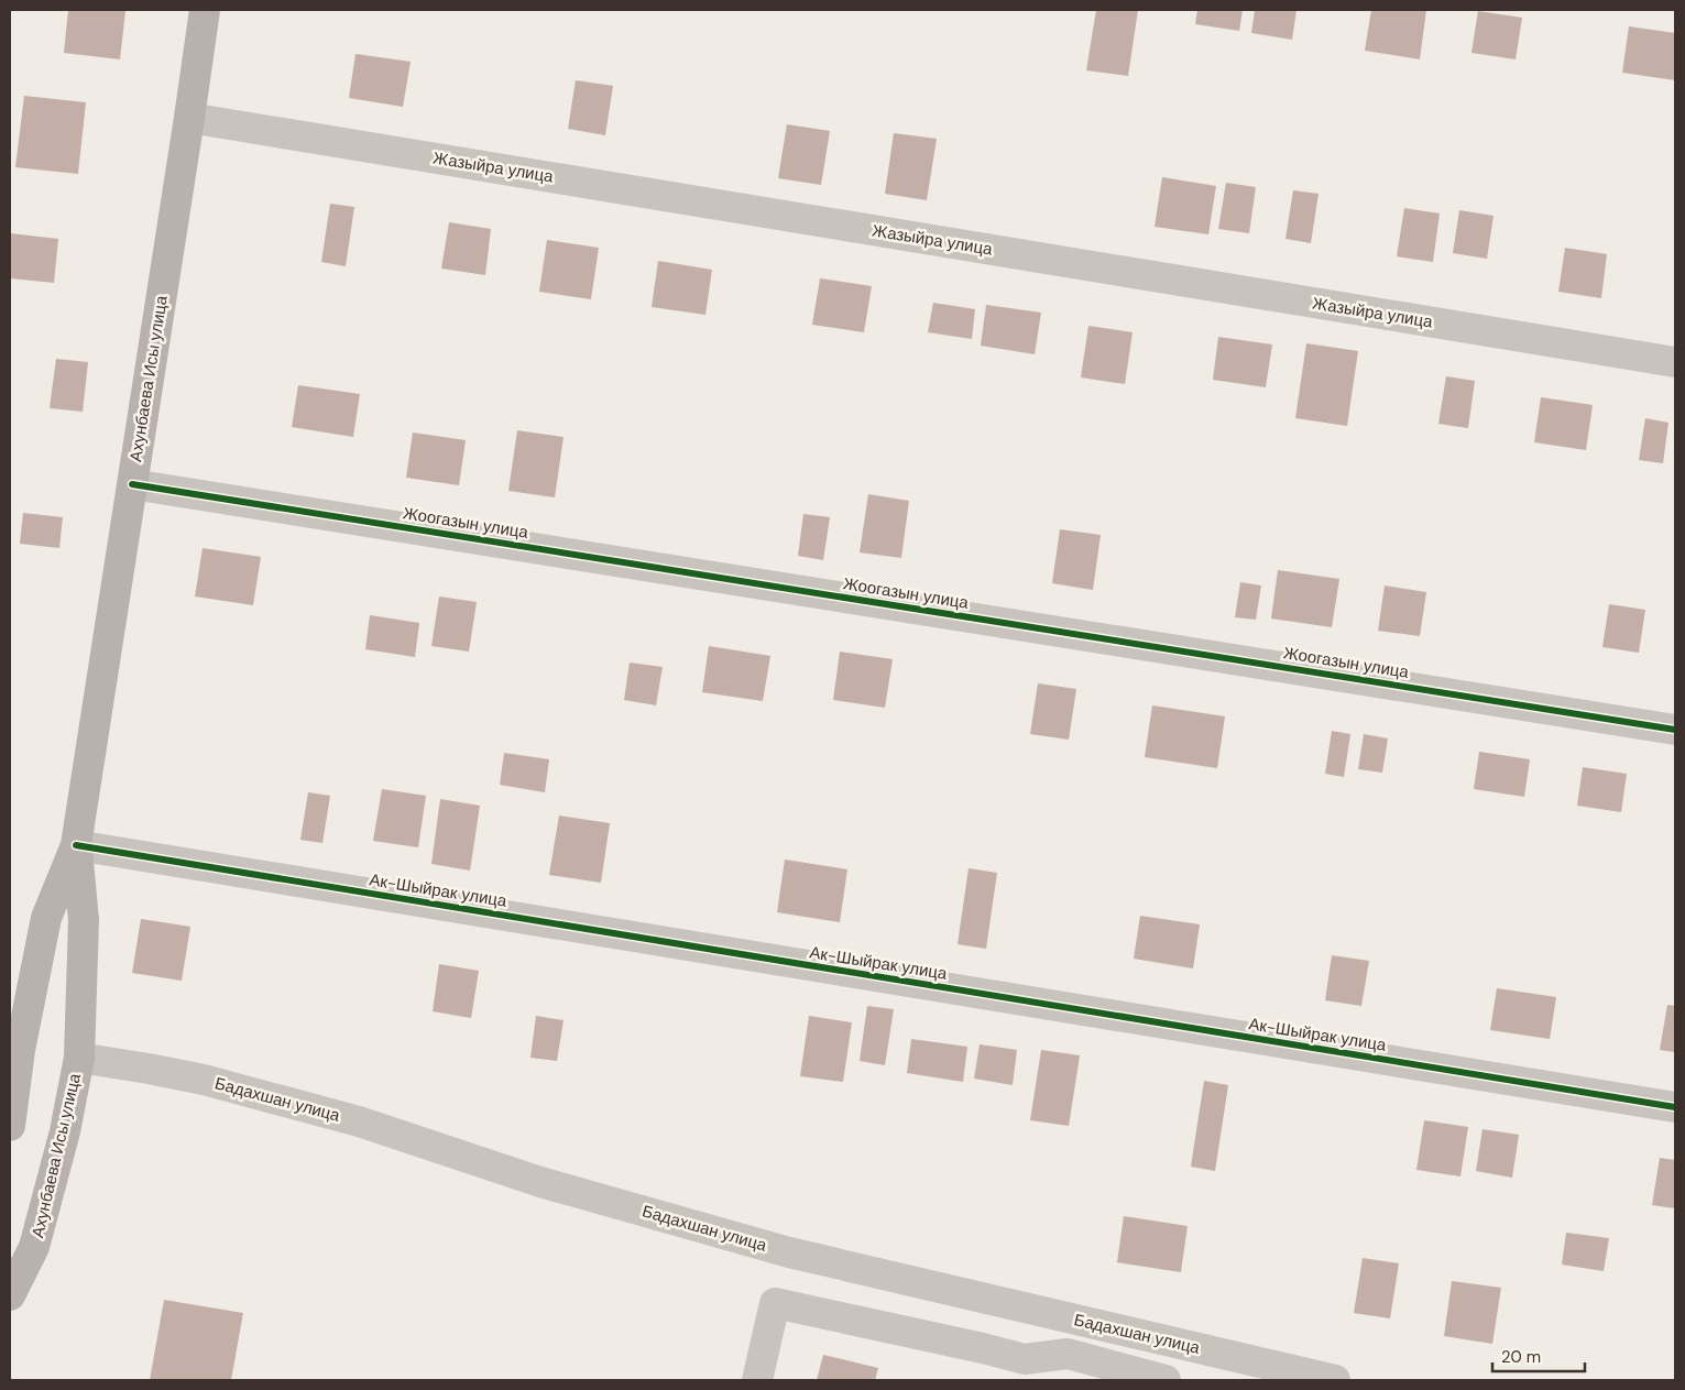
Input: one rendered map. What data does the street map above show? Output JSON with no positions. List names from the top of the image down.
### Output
{
  "streets": {
    "main road": ["Ахунбаева Исы улица"],
    "street": [
      "Жазыйра улица",
      "Жоогазын улица",
      "Ак-Шыйрак улица",
      "Бадахшан улица"
    ]
  },
  "crossings": [
    ["Жазыйра улица", "Ахунбаева Исы улица"],
    ["Ахунбаева Исы улица", "Жоогазын улица"],
    ["Ахунбаева Исы улица", "Ак-Шыйрак улица"],
    ["Ахунбаева Исы улица", "Бадахшан улица"]
  ],
  "scale_bar": "20 m"
}
